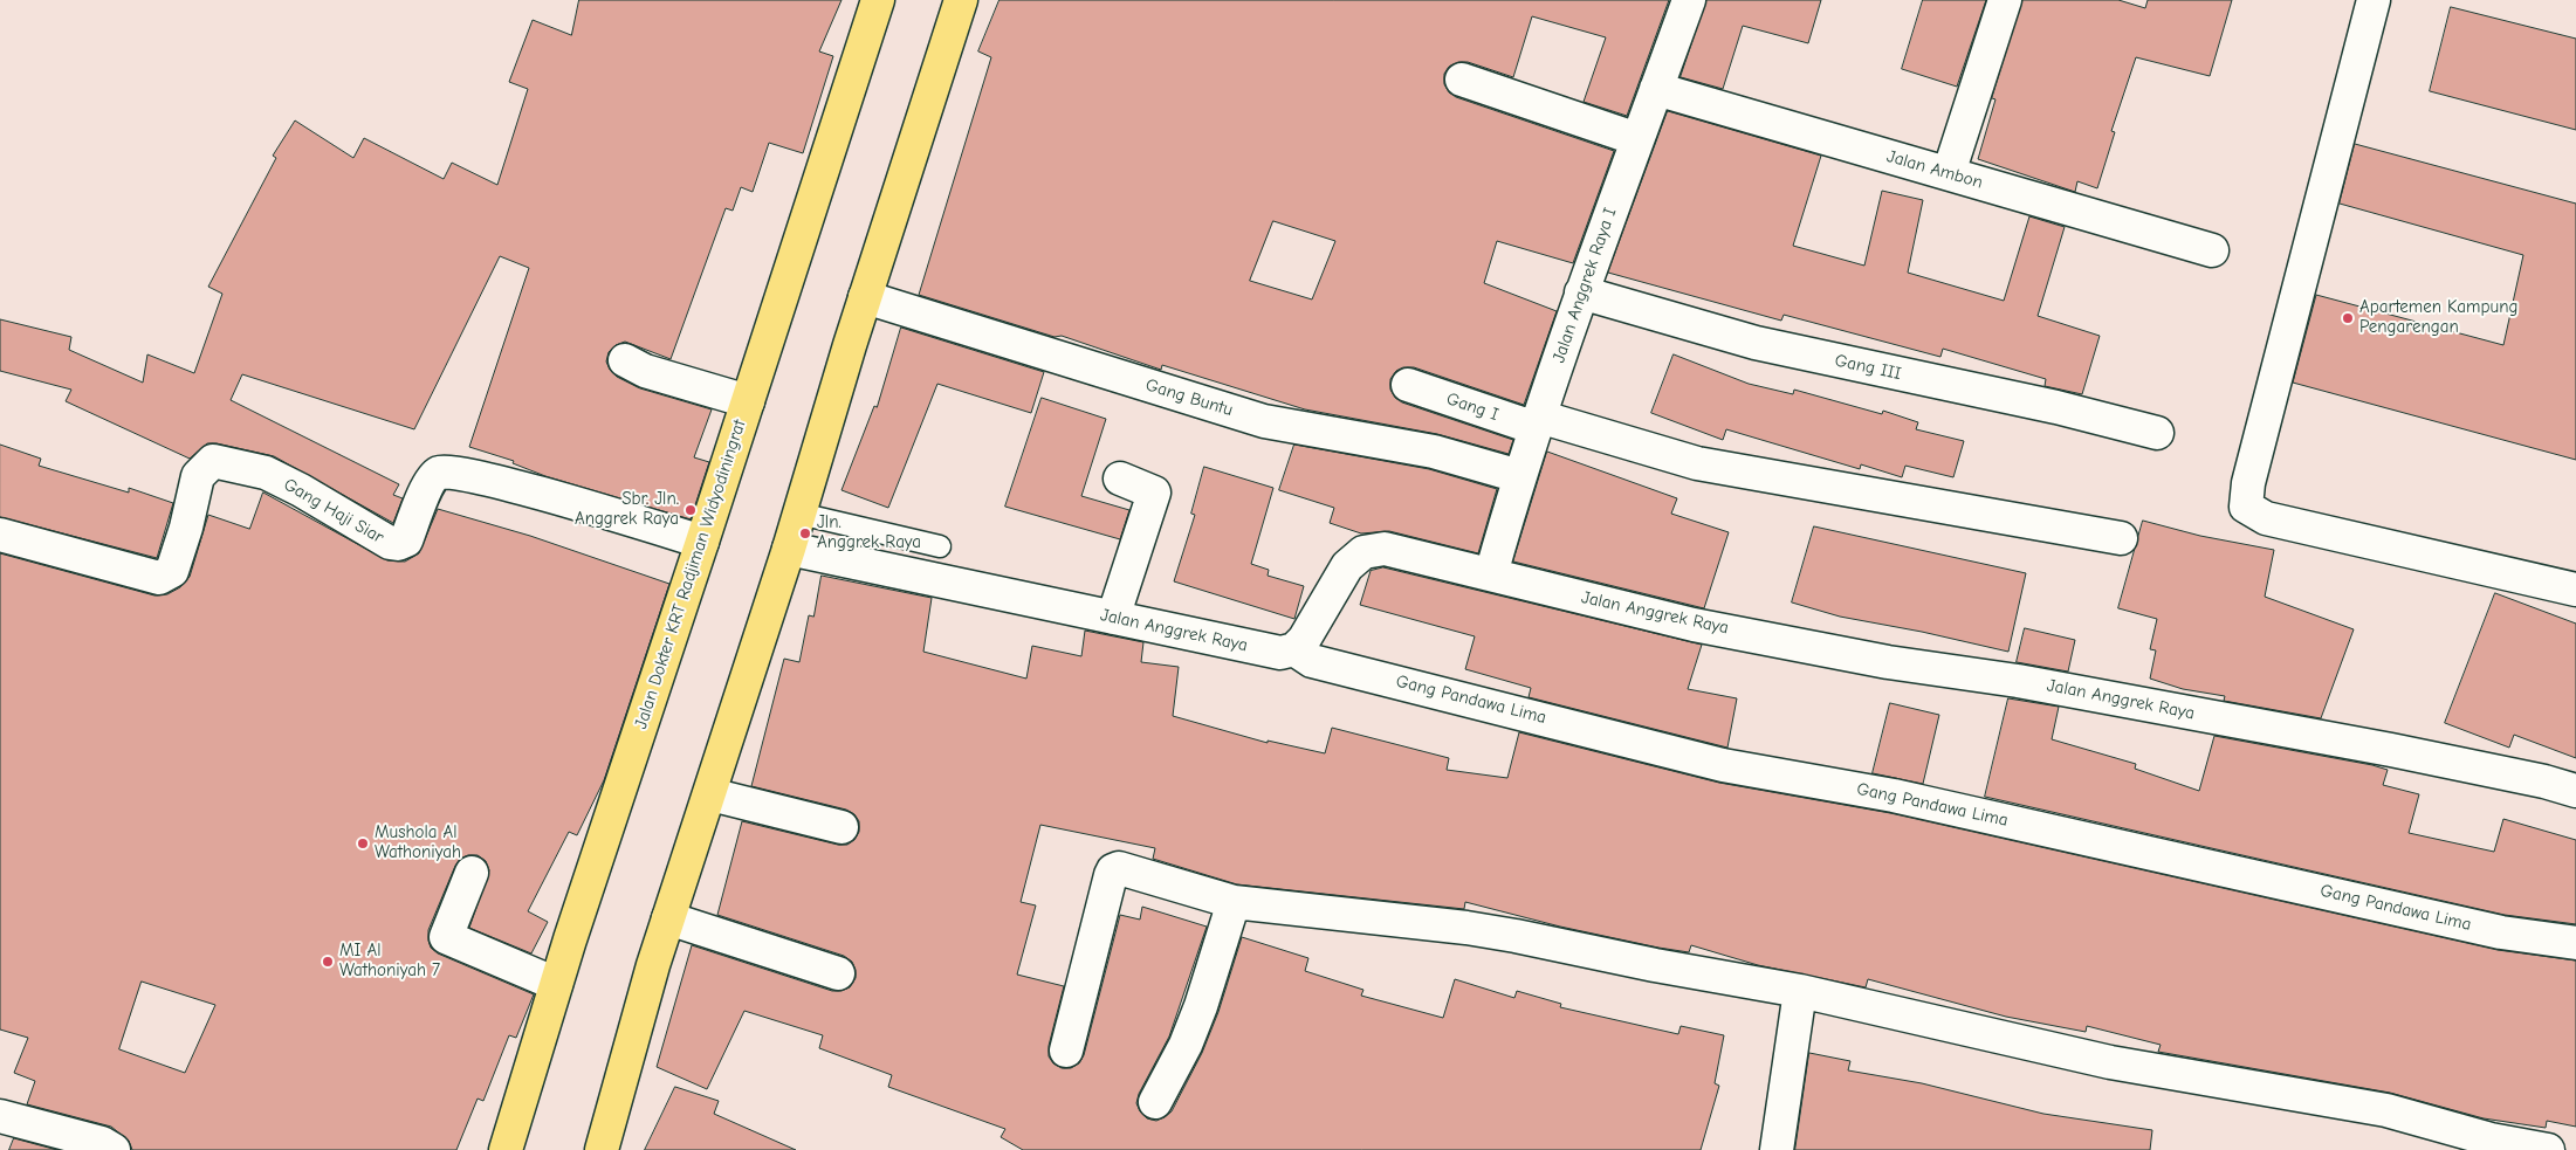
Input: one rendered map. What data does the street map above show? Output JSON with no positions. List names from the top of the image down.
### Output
{
  "streets": {
    "main road": ["Jalan Dokter KRT Radjiman Widyodiningrat"],
    "street": [
      "Jalan Ambon",
      "Jalan Anggrek Raya I",
      "Gang III",
      "Gang Buntu",
      "Gang I",
      "Gang Haji Siar",
      "Jalan Anggrek Raya",
      "Gang Pandawa Lima"
    ]
  },
  "crossings": [
    ["Jalan Ambon", "Jalan Anggrek Raya I"],
    ["Jalan Anggrek Raya I", "Gang III"],
    ["Jalan Anggrek Raya I", "Gang Buntu"],
    ["Jalan Anggrek Raya I", "Gang I"],
    ["Jalan Anggrek Raya I", "Jalan Anggrek Raya"],
    ["Gang Haji Siar", "Jalan Dokter KRT Radjiman Widyodiningrat"],
    ["Jalan Anggrek Raya", "Gang Pandawa Lima"]
  ],
  "places": [
    "Apartemen Kampung Pengarengan",
    "Sbr. Jln. Anggrek Raya",
    "Jln. Anggrek Raya",
    "Mushola Al Wathoniyah",
    "MI Al Wathoniyah 7"
  ]
}
